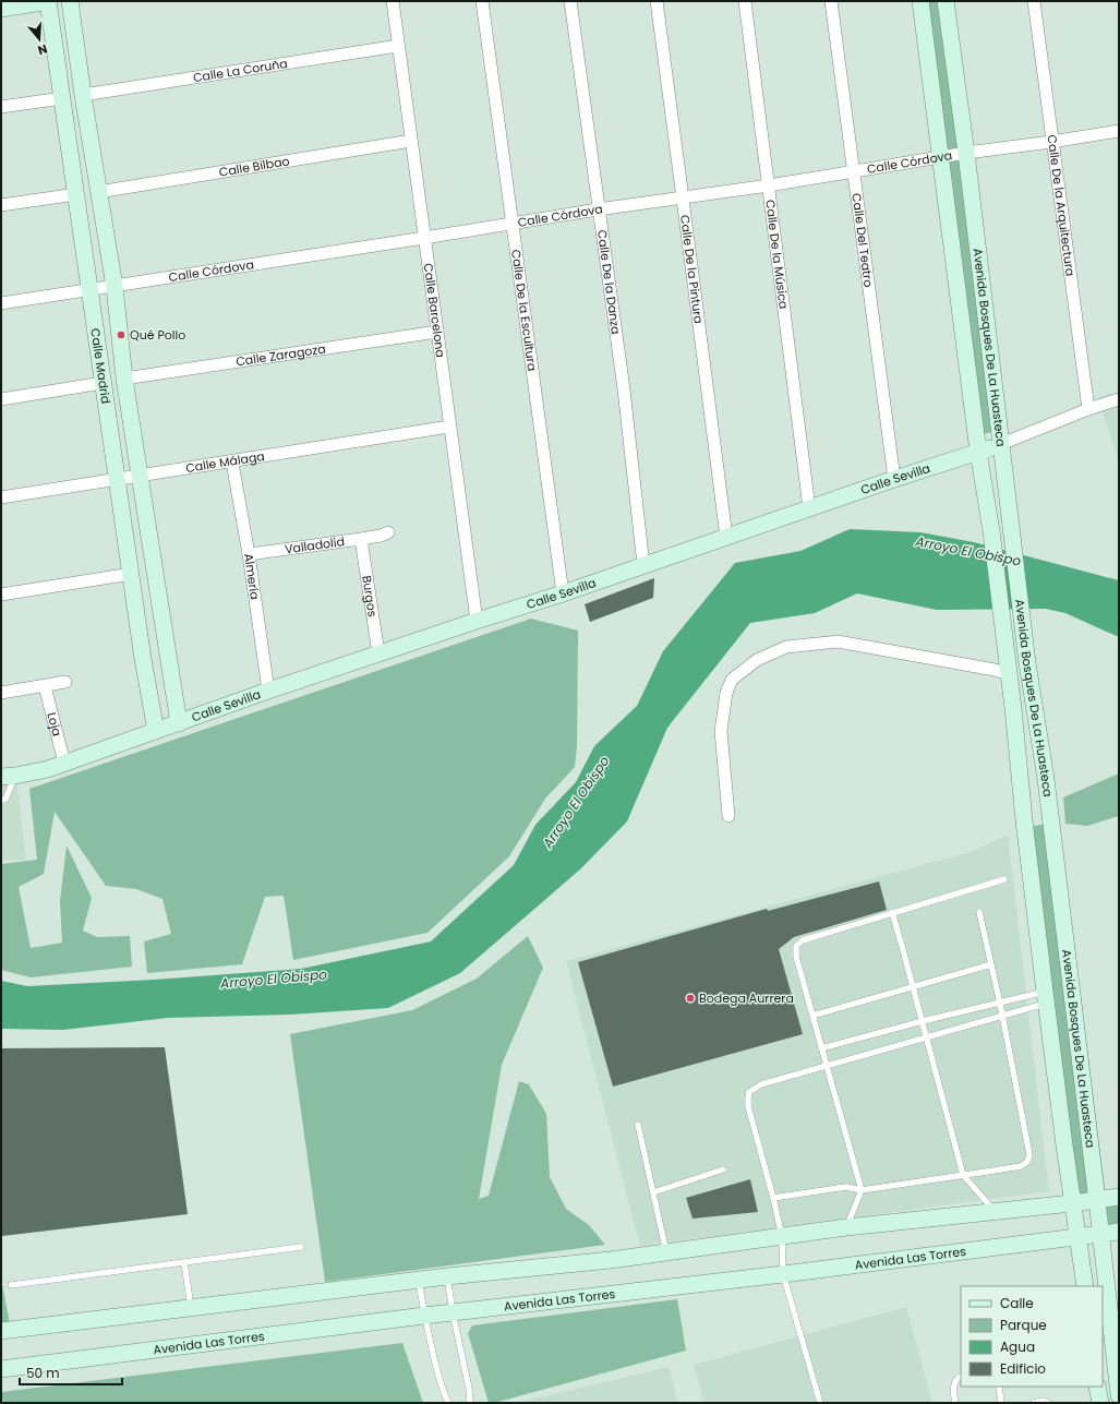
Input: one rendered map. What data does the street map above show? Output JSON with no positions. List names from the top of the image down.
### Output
{
  "streets": {
    "street": [
      "Calle La Coruña",
      "Calle Córdova",
      "Calle Bilbao",
      "Calle De la Arquitectura",
      "Calle Del Teatro",
      "Calle De la Música",
      "Calle De la Pintura",
      "Calle De la Danza",
      "Calle De la Escultura",
      "Calle Barcelona",
      "Avenida Bosques De La Huasteca",
      "Calle Zaragoza",
      "Calle Madrid",
      "Calle Málaga",
      "Calle Sevilla",
      "Valladolid",
      "Almería",
      "Burgos",
      "Loja",
      "Avenida Las Torres"
    ]
  },
  "crossings": [
    ["Calle La Coruña", "Calle Barcelona"],
    ["Calle La Coruña", "Calle Madrid"],
    ["Calle Córdova", "Calle De la Arquitectura"],
    ["Calle Córdova", "Calle Del Teatro"],
    ["Calle Córdova", "Calle De la Música"],
    ["Calle Córdova", "Calle De la Pintura"],
    ["Calle Córdova", "Calle De la Danza"],
    ["Calle Córdova", "Calle De la Escultura"],
    ["Calle Córdova", "Calle Barcelona"],
    ["Calle Córdova", "Avenida Bosques De La Huasteca"],
    ["Calle Córdova", "Calle Madrid"],
    ["Calle Bilbao", "Calle Barcelona"],
    ["Calle Bilbao", "Calle Madrid"],
    ["Calle De la Arquitectura", "Calle Sevilla"],
    ["Calle Del Teatro", "Calle Sevilla"],
    ["Calle De la Música", "Calle Sevilla"],
    ["Calle De la Pintura", "Calle Sevilla"],
    ["Calle De la Danza", "Calle Sevilla"],
    ["Calle De la Escultura", "Calle Sevilla"],
    ["Calle Barcelona", "Calle Zaragoza"],
    ["Calle Barcelona", "Calle Málaga"],
    ["Calle Barcelona", "Calle Sevilla"],
    ["Avenida Bosques De La Huasteca", "Calle Sevilla"],
    ["Avenida Bosques De La Huasteca", "Avenida Las Torres"],
    ["Calle Zaragoza", "Calle Madrid"],
    ["Calle Madrid", "Calle Málaga"],
    ["Calle Madrid", "Calle Sevilla"],
    ["Calle Málaga", "Almería"],
    ["Calle Sevilla", "Almería"],
    ["Calle Sevilla", "Burgos"],
    ["Calle Sevilla", "Loja"],
    ["Valladolid", "Almería"],
    ["Valladolid", "Burgos"]
  ],
  "water": ["Arroyo El Obispo"],
  "places": ["Qué Pollo", "Bodega Aurrera"],
  "legend": [
    "Calle",
    "Parque",
    "Agua",
    "Edificio"
  ],
  "scale_bar": "50 m",
  "north": "bottom"
}
